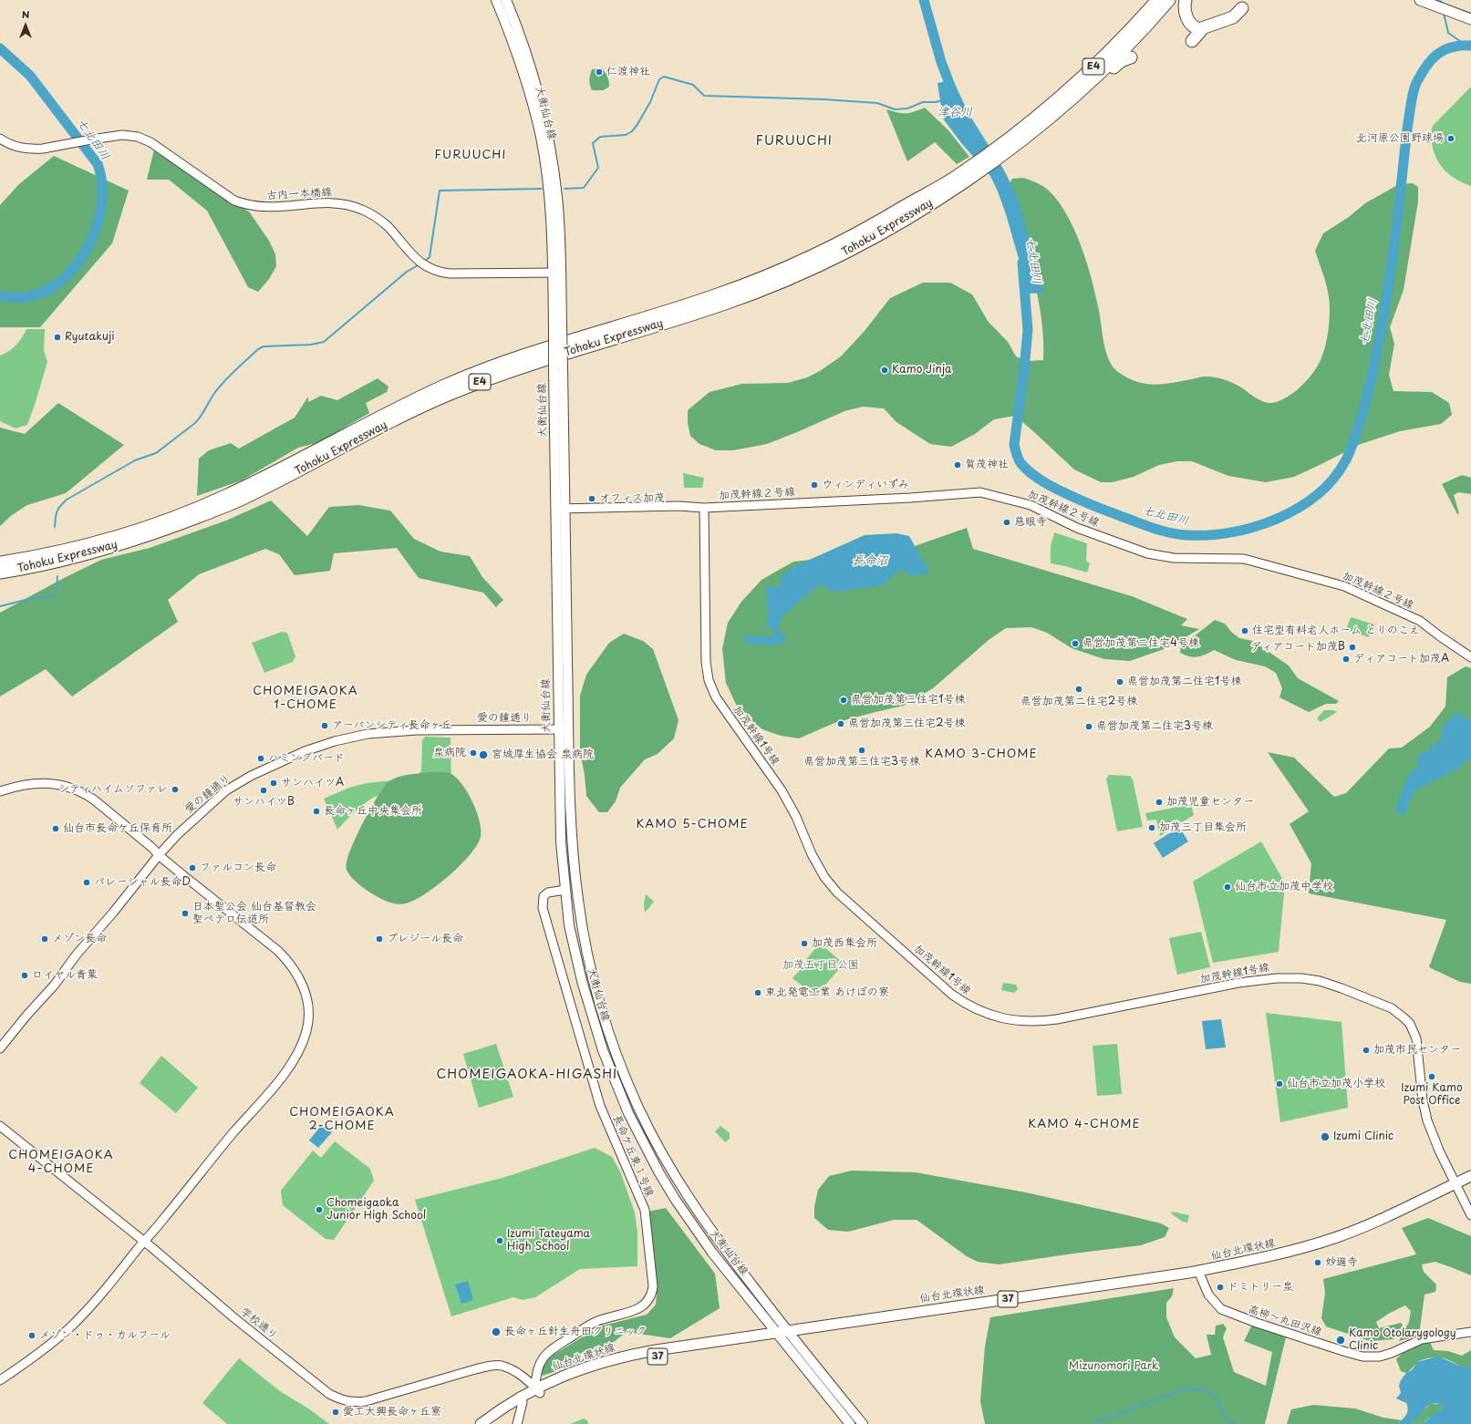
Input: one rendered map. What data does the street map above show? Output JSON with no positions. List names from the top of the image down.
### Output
{
  "streets": {
    "highway": ["E4", "Tohoku Expressway"],
    "main road": ["大衡仙台線", "仙台北環状線", "37"],
    "street": [
      "古内一本橋線",
      "加茂幹線２号線",
      "愛の鐘通り",
      "加茂幹線1号線",
      "長命ケ丘東１号線",
      "高柳～丸田沢線",
      "学校通り"
    ]
  },
  "crossings": [
    ["大衡仙台線", "古内一本橋線"],
    ["大衡仙台線", "加茂幹線２号線"],
    ["大衡仙台線", "愛の鐘通り"],
    ["大衡仙台線", "長命ケ丘東１号線"],
    ["大衡仙台線", "仙台北環状線"],
    ["加茂幹線２号線", "加茂幹線1号線"],
    ["加茂幹線1号線", "仙台北環状線"],
    ["長命ケ丘東１号線", "仙台北環状線"],
    ["長命ケ丘東１号線", "学校通り"],
    ["仙台北環状線", "高柳～丸田沢線"],
    ["仙台北環状線", "学校通り"]
  ],
  "districts": [
    "FURUUCHI",
    "FURUUCHI",
    "CHOMEIGAOKA 1-CHOME",
    "KAMO 3-CHOME",
    "KAMO 5-CHOME",
    "CHOMEIGAOKA-HIGASHI",
    "CHOMEIGAOKA 2-CHOME",
    "KAMO 4-CHOME",
    "CHOMEIGAOKA 4-CHOME"
  ],
  "water": ["津谷川", "七北田川", "長命沼"],
  "parks": ["加茂五丁目公園", "Mizunomori Park"],
  "places": [
    "仁渡神社",
    "北河原公園野球場",
    "Ryutakuji",
    "Kamo Jinja",
    "賀茂神社",
    "ウィンディいずみ",
    "オフィス加茂",
    "慈眼寺",
    "住宅型有料老人ホーム とりのこえ",
    "県営加茂第二住宅4号棟",
    "ディアコート加茂B",
    "ディアコート加茂A",
    "県営加茂第二住宅1号棟",
    "県営加茂第二住宅2号棟",
    "県営加茂第三住宅1号棟",
    "県営加茂第三住宅2号棟",
    "アーバンシティ長命ヶ丘",
    "県営加茂第二住宅3号棟",
    "県営加茂第三住宅3号棟",
    "泉病院",
    "宮城厚生協会 泉病院",
    "ハミングバード",
    "サンハイツA",
    "シティハイムソファレ",
    "サンハイツB",
    "加茂児童センター",
    "長命ヶ丘中央集会所",
    "加茂三丁目集会所",
    "仙台市長命ケ丘保育所",
    "ファルコン長命",
    "パレーシャル長命D",
    "仙台市立加茂中学校",
    "日本聖公会 仙台基督教会 聖ペテロ伝道所",
    "メゾン長命",
    "プレジール長命",
    "加茂西集会所",
    "ロイヤル青葉",
    "東北発電工業 あけぼの寮",
    "加茂市民センター",
    "Izumi Kamo Post Office",
    "仙台市立加茂小学校",
    "Izumi Clinic",
    "Chomeigaoka Junior High School",
    "Izumi Tateyama High School",
    "妙遍寺",
    "ドミトリー泉",
    "長命ヶ丘針生舟田クリニック",
    "メゾン・ドゥ・カルフール",
    "Kamo Otolarygology Clinic",
    "愛工大興長命ヶ丘寮"
  ],
  "north": "top"
}
